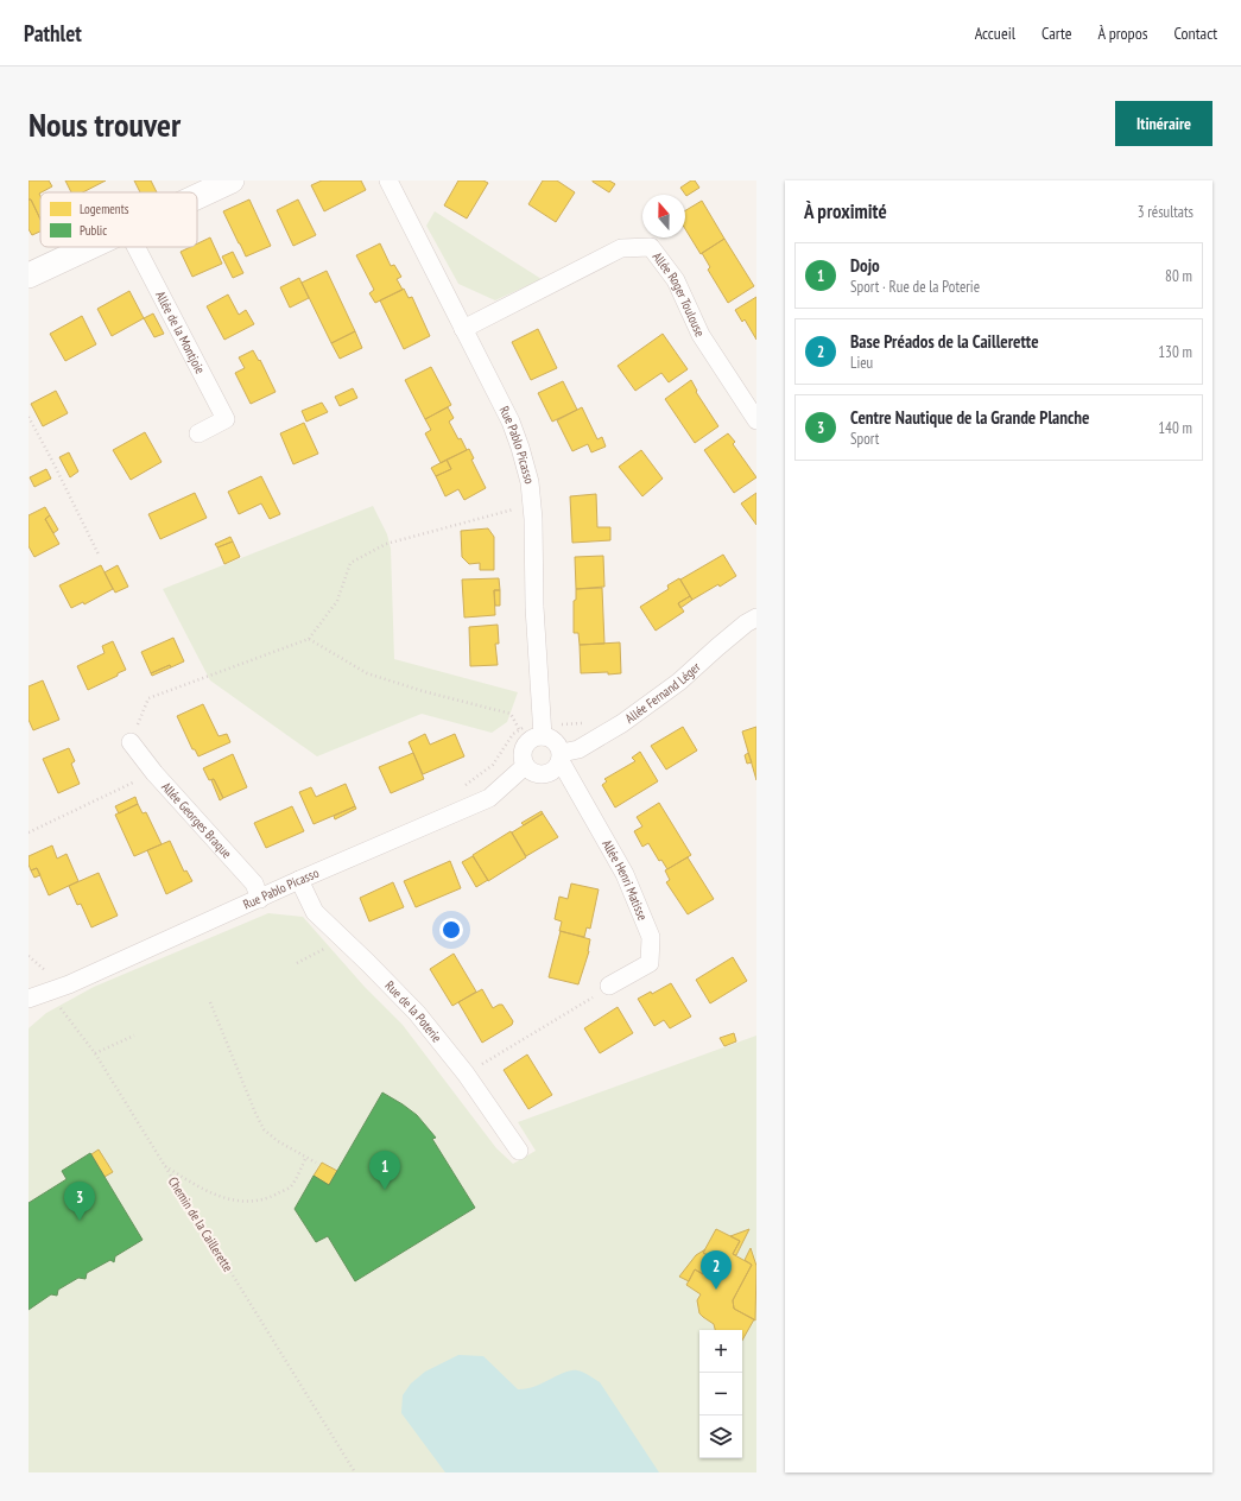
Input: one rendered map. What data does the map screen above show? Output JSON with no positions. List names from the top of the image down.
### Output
{
  "streets": {
    "street": [
      "Allée Roger Toulouse",
      "Allée de la Montjoie",
      "Rue Pablo Picasso",
      "Allée Fernand Léger",
      "Allée Georges Braque",
      "Allée Henri Matisse",
      "Rue de la Poterie"
    ],
    "path": ["Chemin de la Caillerette"]
  },
  "crossings": [
    ["Allée Roger Toulouse", "Rue Pablo Picasso"],
    ["Rue Pablo Picasso", "Allée Fernand Léger"],
    ["Rue Pablo Picasso", "Allée Georges Braque"],
    ["Rue Pablo Picasso", "Allée Henri Matisse"],
    ["Rue Pablo Picasso", "Rue de la Poterie"],
    ["Rue Pablo Picasso", "Chemin de la Caillerette"],
    ["Allée Fernand Léger", "Allée Henri Matisse"]
  ],
  "legend": ["Logements", "Public"],
  "north": "top",
  "page": {
    "header": "Pathlet",
    "nav": [
      "Accueil",
      "Carte",
      "À propos",
      "Contact"
    ],
    "buttons": "Itinéraire",
    "title": "Nous trouver",
    "heading": ["À proximité", "3 résultats"],
    "list": [
      {
        "mark": "1",
        "name": "Dojo",
        "note": "Sport · Rue de la Poterie",
        "value": "80 m"
      },
      {
        "mark": "2",
        "name": "Base Préados de la Caillerette",
        "note": "Lieu",
        "value": "130 m"
      },
      {
        "mark": "3",
        "name": "Centre Nautique de la Grande Planche",
        "note": "Sport",
        "value": "140 m"
      }
    ],
    "pins": ["1", "3", "2"],
    "map_buttons": ["+", "−"]
  }
}
